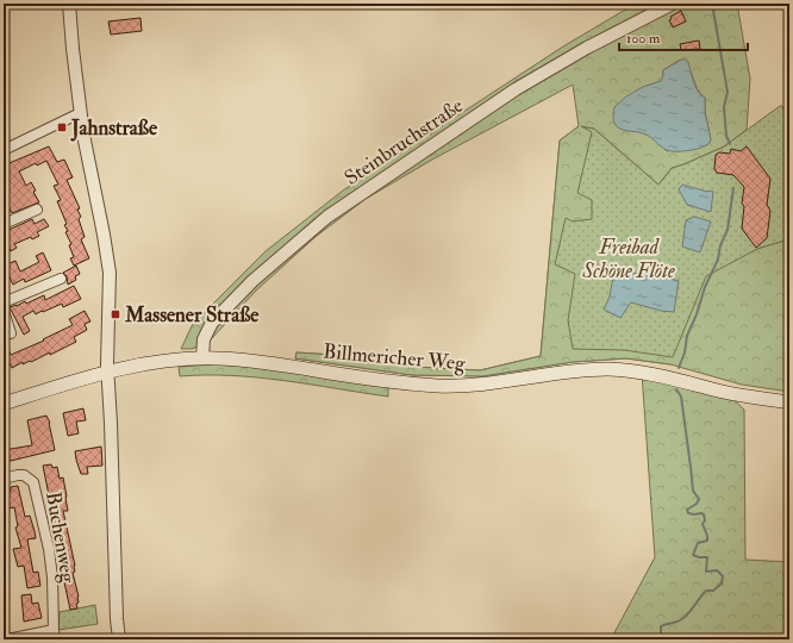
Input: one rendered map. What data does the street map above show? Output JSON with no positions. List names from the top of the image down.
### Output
{
  "streets": {
    "main road": ["Billmericher Weg"],
    "street": ["Steinbruchstraße", "Buchenweg"]
  },
  "crossings": [
    ["Steinbruchstraße", "Billmericher Weg"]
  ],
  "parks": ["Freibad Schöne Flöte"],
  "places": {
    "transit": ["Jahnstraße", "Massener Straße"]
  },
  "scale_bar": "100 m"
}
